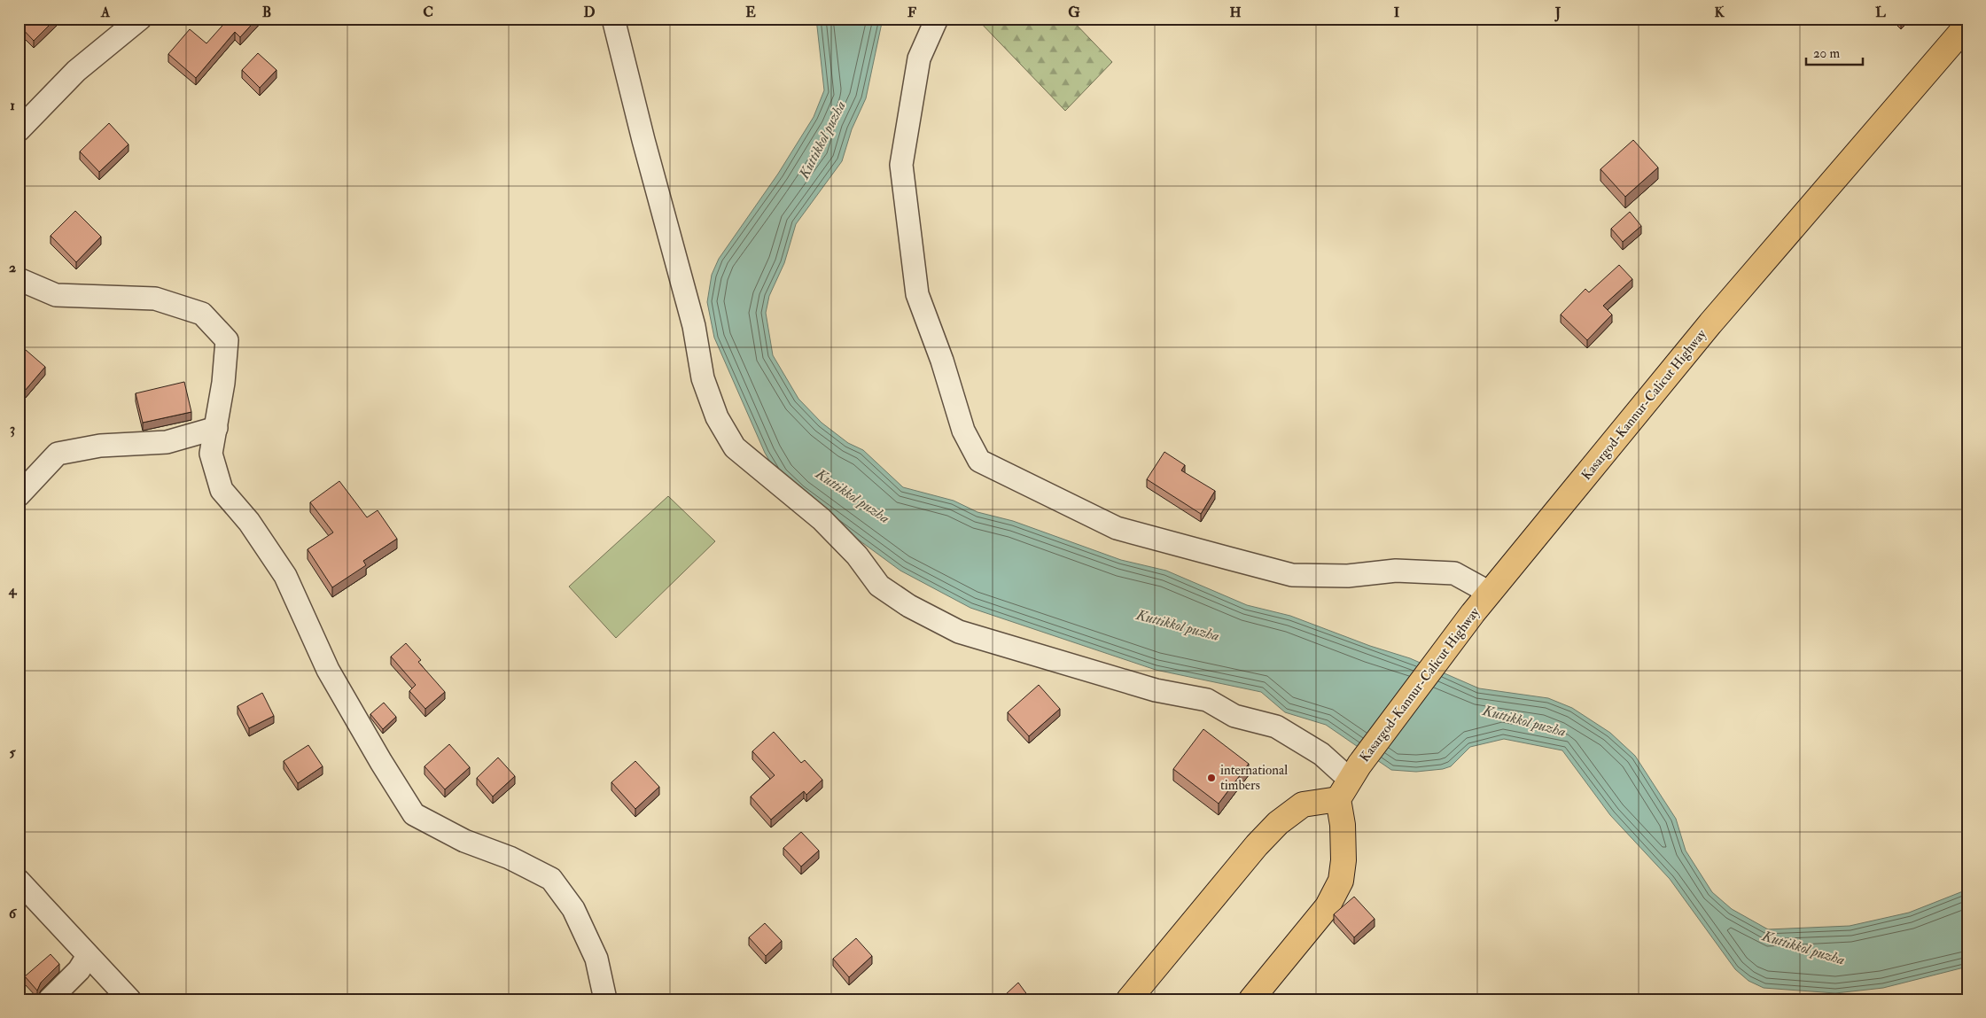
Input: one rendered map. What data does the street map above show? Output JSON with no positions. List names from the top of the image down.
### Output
{
  "streets": {
    "highway": ["Kasargod-Kannur-Calicut Highway"]
  },
  "water": ["Kuttikkol puzha"],
  "places": ["international timbers"],
  "scale_bar": "20 m",
  "grid": {
    "columns": [
      "A",
      "B",
      "C",
      "D",
      "E",
      "F",
      "G",
      "H",
      "I",
      "J",
      "K",
      "L"
    ],
    "rows": [
      "1",
      "2",
      "3",
      "4",
      "5",
      "6"
    ]
  }
}
